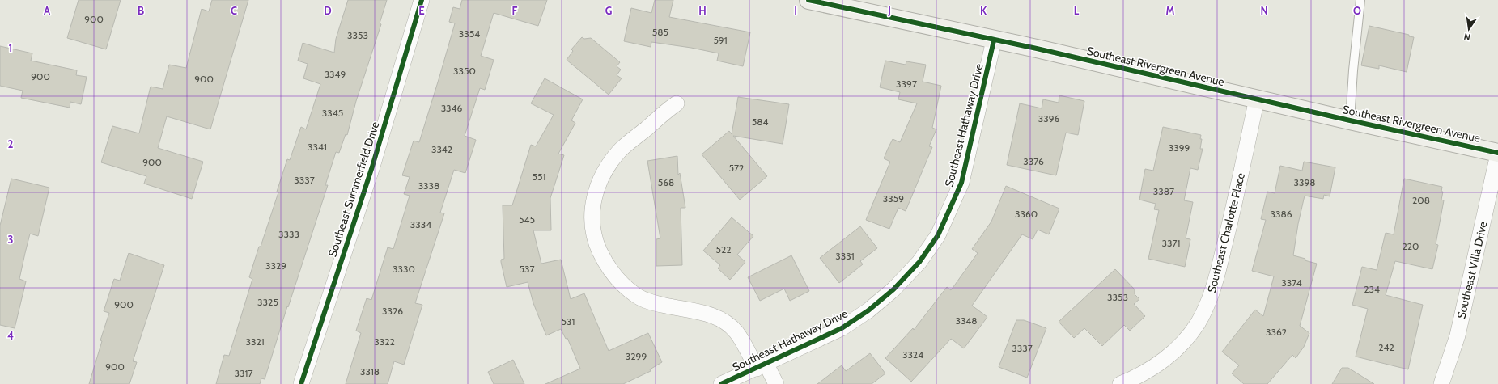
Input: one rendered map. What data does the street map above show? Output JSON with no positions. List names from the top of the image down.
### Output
{
  "streets": {
    "street": [
      "Southeast Rivergreen Avenue",
      "Southeast Hathaway Drive",
      "Southeast Summerfield Drive",
      "Southeast Charlotte Place",
      "Southeast Villa Drive"
    ]
  },
  "crossings": [
    ["Southeast Rivergreen Avenue", "Southeast Hathaway Drive"],
    ["Southeast Rivergreen Avenue", "Southeast Charlotte Place"],
    ["Southeast Rivergreen Avenue", "Southeast Villa Drive"]
  ],
  "house_numbers": [
    "900",
    "585",
    "3354",
    "3353",
    "591",
    "3350",
    "3349",
    "900",
    "900",
    "3397",
    "3346",
    "3345",
    "3396",
    "584",
    "3341",
    "3399",
    "3342",
    "3376",
    "900",
    "572",
    "551",
    "3337",
    "568",
    "3398",
    "3338",
    "3387",
    "3359",
    "208",
    "3360",
    "3386",
    "545",
    "3334",
    "3333",
    "3371",
    "220",
    "522",
    "3331",
    "3329",
    "3330",
    "537",
    "3374",
    "234",
    "3353",
    "3325",
    "900",
    "3326",
    "3348",
    "531",
    "3362",
    "3321",
    "3322",
    "242",
    "3337",
    "3324",
    "3299",
    "900",
    "3318",
    "3317"
  ],
  "north": "bottom",
  "grid": {
    "columns": [
      "A",
      "B",
      "C",
      "D",
      "E",
      "F",
      "G",
      "H",
      "I",
      "J",
      "K",
      "L",
      "M",
      "N",
      "O"
    ],
    "rows": [
      "1",
      "2",
      "3",
      "4"
    ]
  }
}
